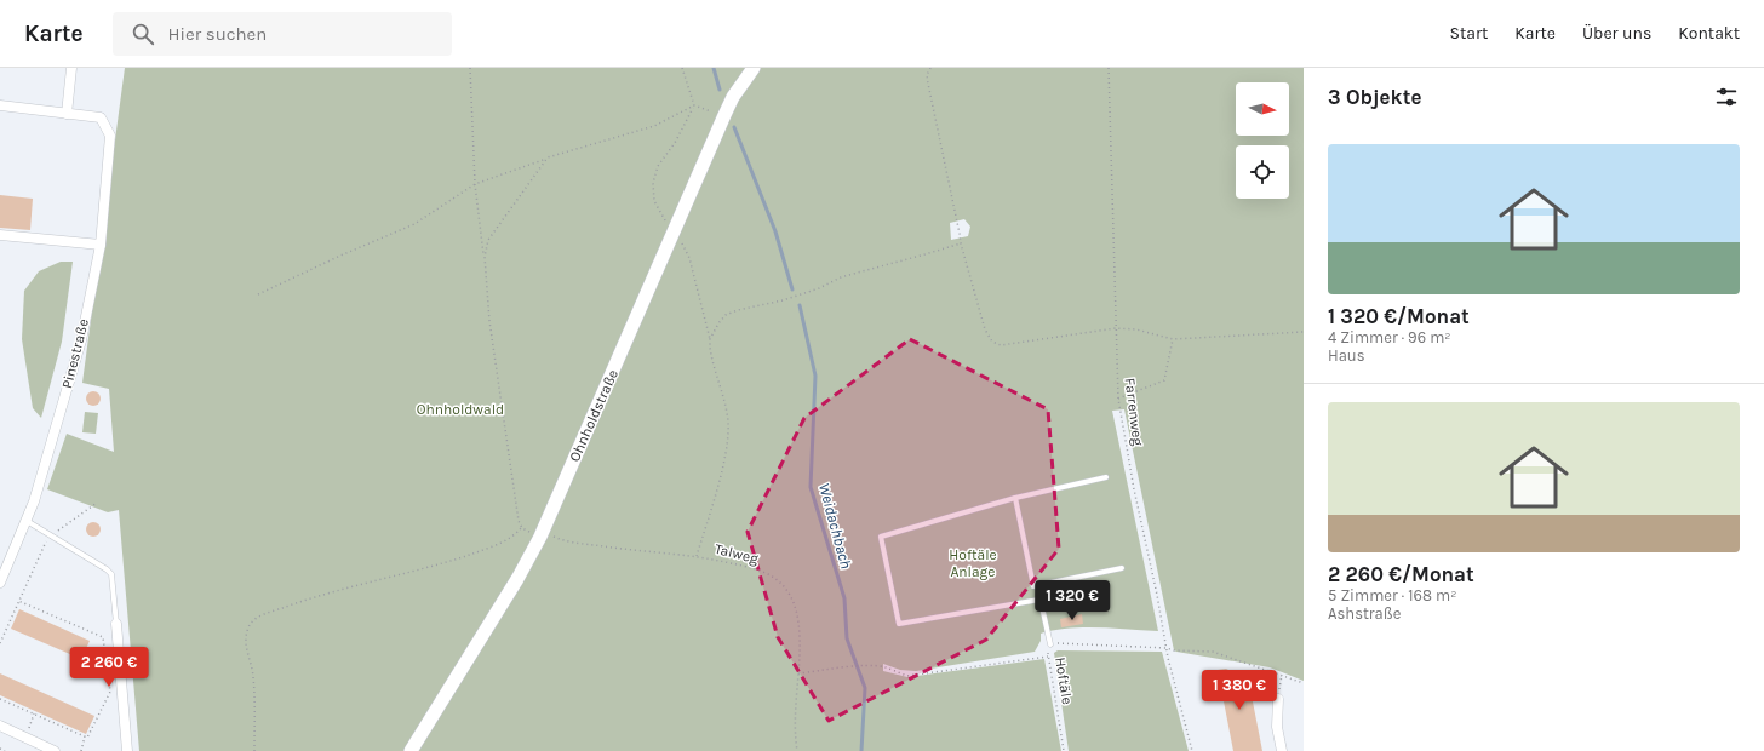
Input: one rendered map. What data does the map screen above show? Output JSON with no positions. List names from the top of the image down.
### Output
{
  "streets": {
    "main road": ["Ohnholdstraße"],
    "street": ["Pinestraße"],
    "path": ["Farrenweg", "Talweg", "Hoftäle"]
  },
  "crossings": [
    ["Farrenweg", "Hoftäle"],
    ["Ohnholdstraße", "Talweg"]
  ],
  "water": ["Weidachbach"],
  "parks": ["Ohnholdwald", "Hoftäle Anlage"],
  "north": "right",
  "page": {
    "header": "Karte",
    "search": "Hier suchen",
    "nav": [
      "Start",
      "Karte",
      "Über uns",
      "Kontakt"
    ],
    "heading": "3 Objekte",
    "list": [
      {
        "name": "1 320 €/Monat",
        "note": "4 Zimmer · 96 m² · Haus"
      },
      {
        "name": "2 260 €/Monat",
        "note": "5 Zimmer · 168 m² · Ashstraße"
      }
    ],
    "price": ["1 320 €", "2 260 €", "1 380 €"]
  }
}
